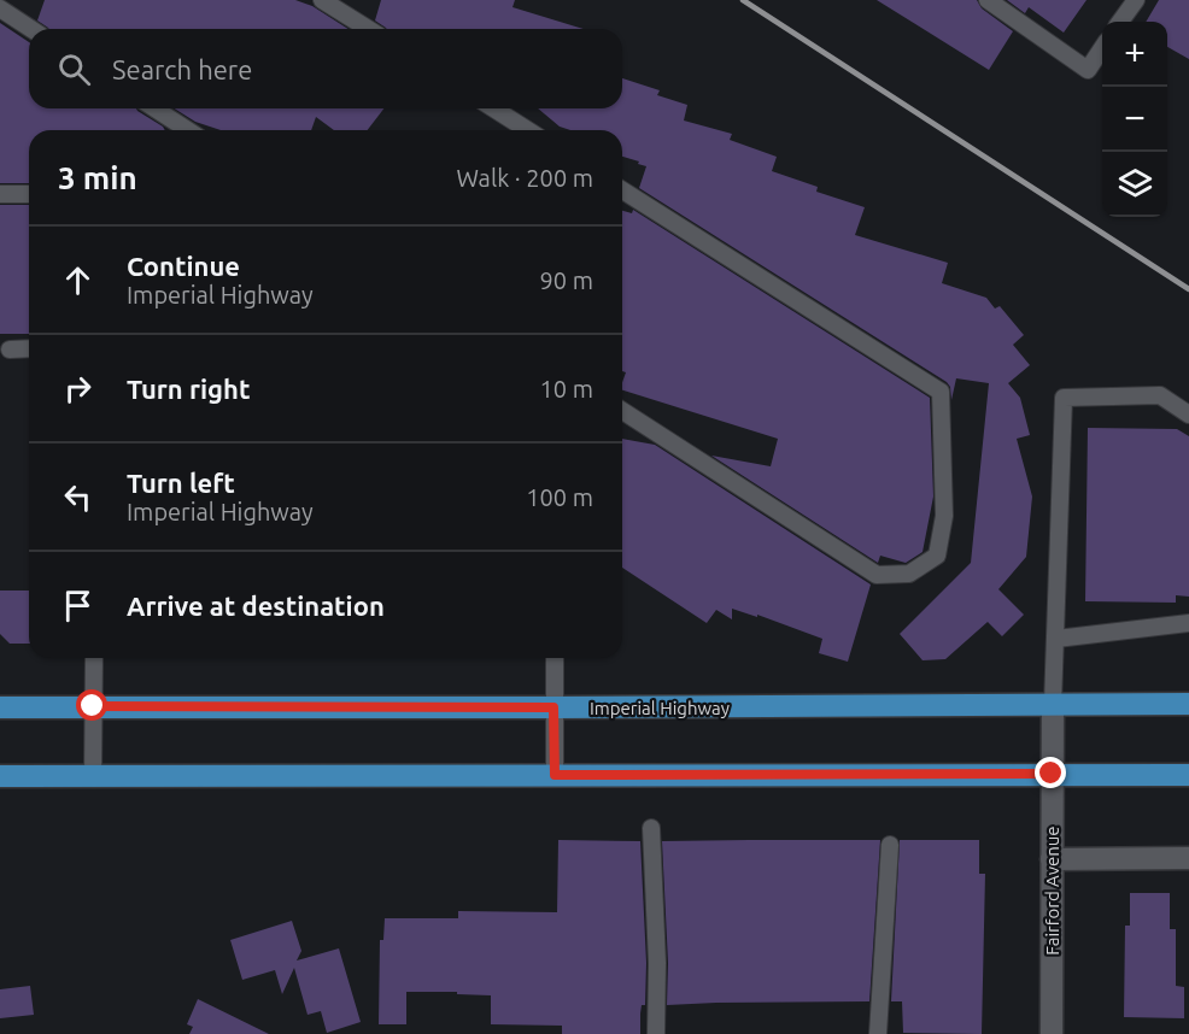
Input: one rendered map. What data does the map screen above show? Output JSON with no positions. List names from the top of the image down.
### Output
{
  "streets": {
    "main road": ["Imperial Highway"],
    "street": ["Fairford Avenue"]
  },
  "crossings": [
    ["Imperial Highway", "Fairford Avenue"]
  ],
  "page": {
    "map_buttons": ["+", "−"],
    "search": "Search here",
    "heading": ["3 min", "Walk · 200 m"],
    "list": [
      ["Continue", "Imperial Highway", "90 m"],
      ["Turn right", "10 m"],
      ["Turn left", "Imperial Highway", "100 m"],
      "Arrive at destination"
    ]
  }
}
